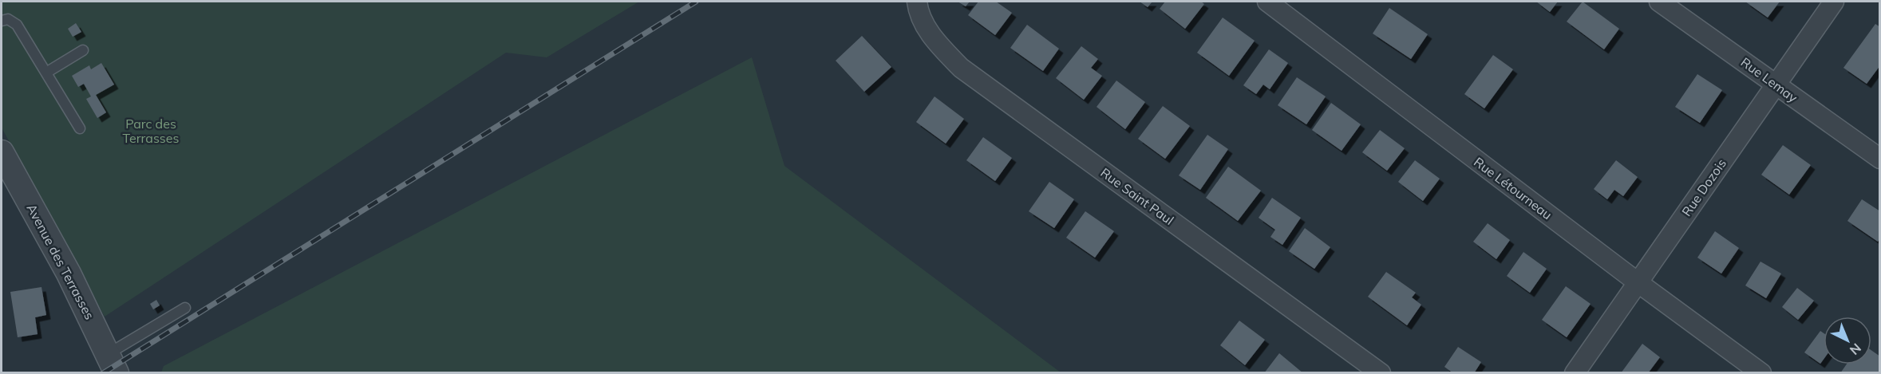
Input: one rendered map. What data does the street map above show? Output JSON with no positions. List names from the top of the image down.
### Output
{
  "streets": {
    "street": [
      "Rue Lemay",
      "Rue Dozois",
      "Rue Létourneau",
      "Rue Saint Paul",
      "Avenue des Terrasses"
    ]
  },
  "crossings": [
    ["Rue Lemay", "Rue Dozois"],
    ["Rue Dozois", "Rue Létourneau"]
  ],
  "parks": ["Parc des Terrasses"],
  "north": "bottom right"
}
